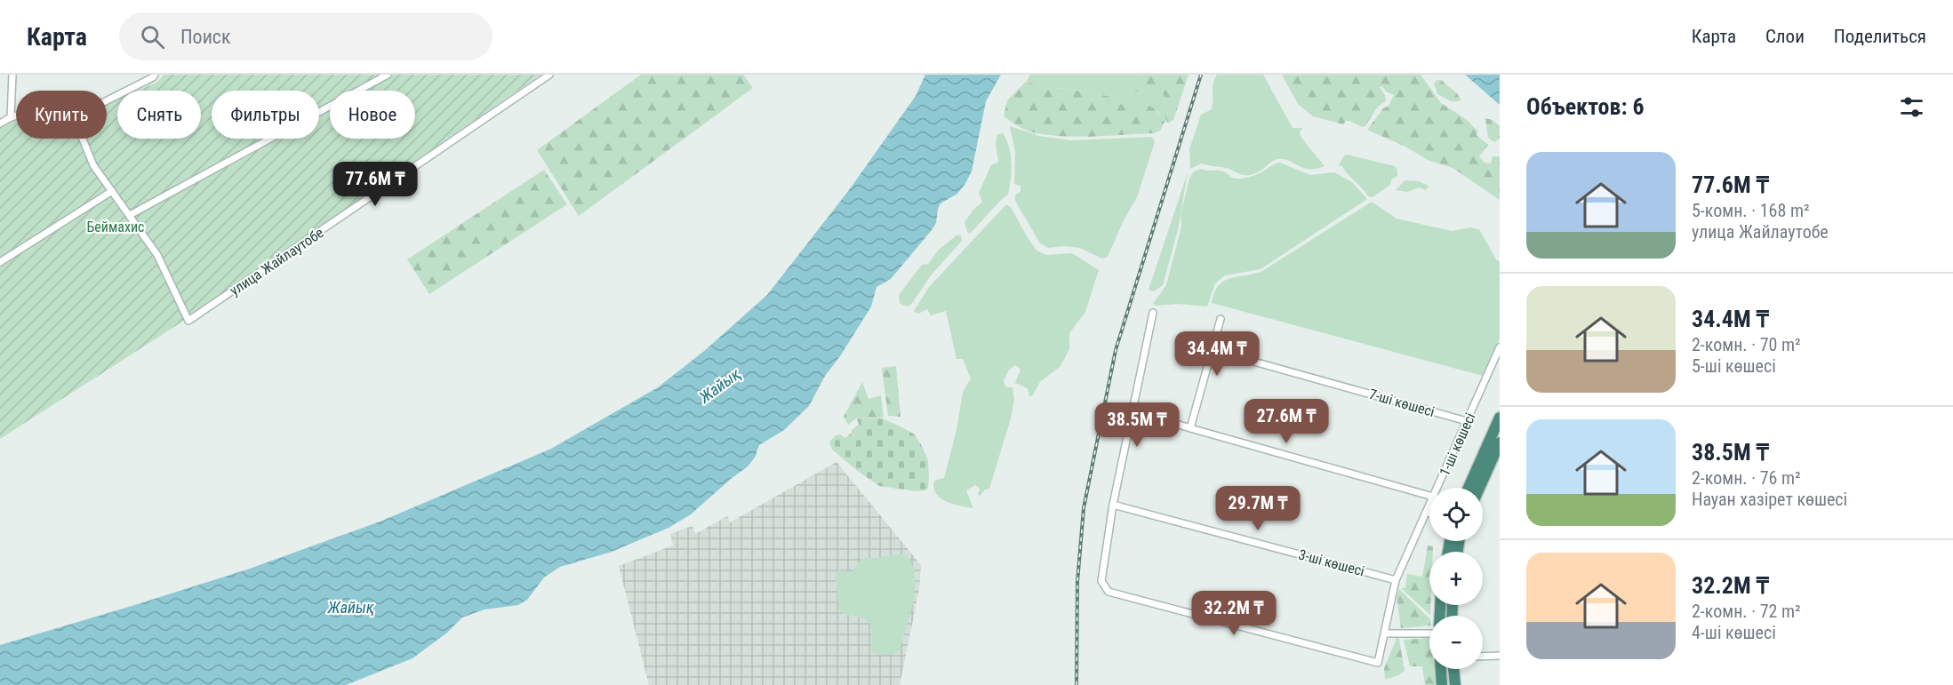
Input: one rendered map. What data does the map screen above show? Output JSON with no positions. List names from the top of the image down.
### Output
{
  "streets": {
    "street": [
      "улица Жайлаутобе",
      "7-шi көшесі",
      "1-шi көшесі",
      "3-шi көшесі"
    ]
  },
  "crossings": [
    ["7-шi көшесі", "1-шi көшесі"],
    ["1-шi көшесі", "3-шi көшесі"]
  ],
  "water": ["Жайық"],
  "parks": ["Беймахис"],
  "page": {
    "header": "Карта",
    "search": "Поиск",
    "nav": ["Карта", "Слои", "Поделиться"],
    "heading": "Объектов: 6",
    "chip": [
      "Купить",
      "Снять",
      "Фильтры",
      "Новое"
    ],
    "list": [
      {
        "name": "77.6M ₸",
        "note": "5-комн. · 168 m² · улица Жайлаутобе"
      },
      {
        "name": "34.4M ₸",
        "note": "2-комн. · 70 m² · 5-шi көшесі"
      },
      {
        "name": "38.5M ₸",
        "note": "2-комн. · 76 m² · Науан хазірет көшесі"
      },
      {
        "name": "32.2M ₸",
        "note": "2-комн. · 72 m² · 4-шi көшесі"
      }
    ],
    "price": [
      "77.6M ₸",
      "34.4M ₸",
      "27.6M ₸",
      "38.5M ₸",
      "29.7M ₸",
      "32.2M ₸"
    ],
    "map_buttons": ["+", "−"]
  }
}
